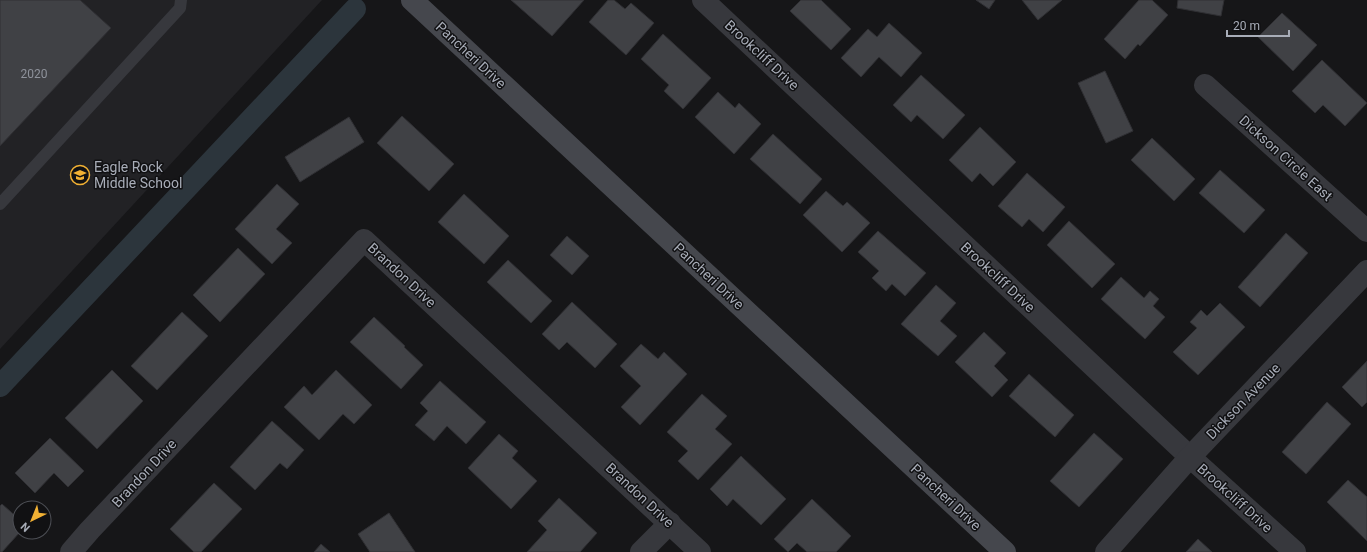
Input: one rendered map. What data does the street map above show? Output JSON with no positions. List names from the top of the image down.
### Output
{
  "streets": {
    "street": [
      "Pancheri Drive",
      "Brookcliff Drive",
      "Dickson Circle East",
      "Brandon Drive",
      "Dickson Avenue"
    ]
  },
  "crossings": [
    ["Brookcliff Drive", "Dickson Avenue"]
  ],
  "places": {
    "school or university": ["Eagle Rock Middle School"]
  },
  "house_numbers": ["2020"],
  "scale_bar": "20 m",
  "north": "bottom left"
}
